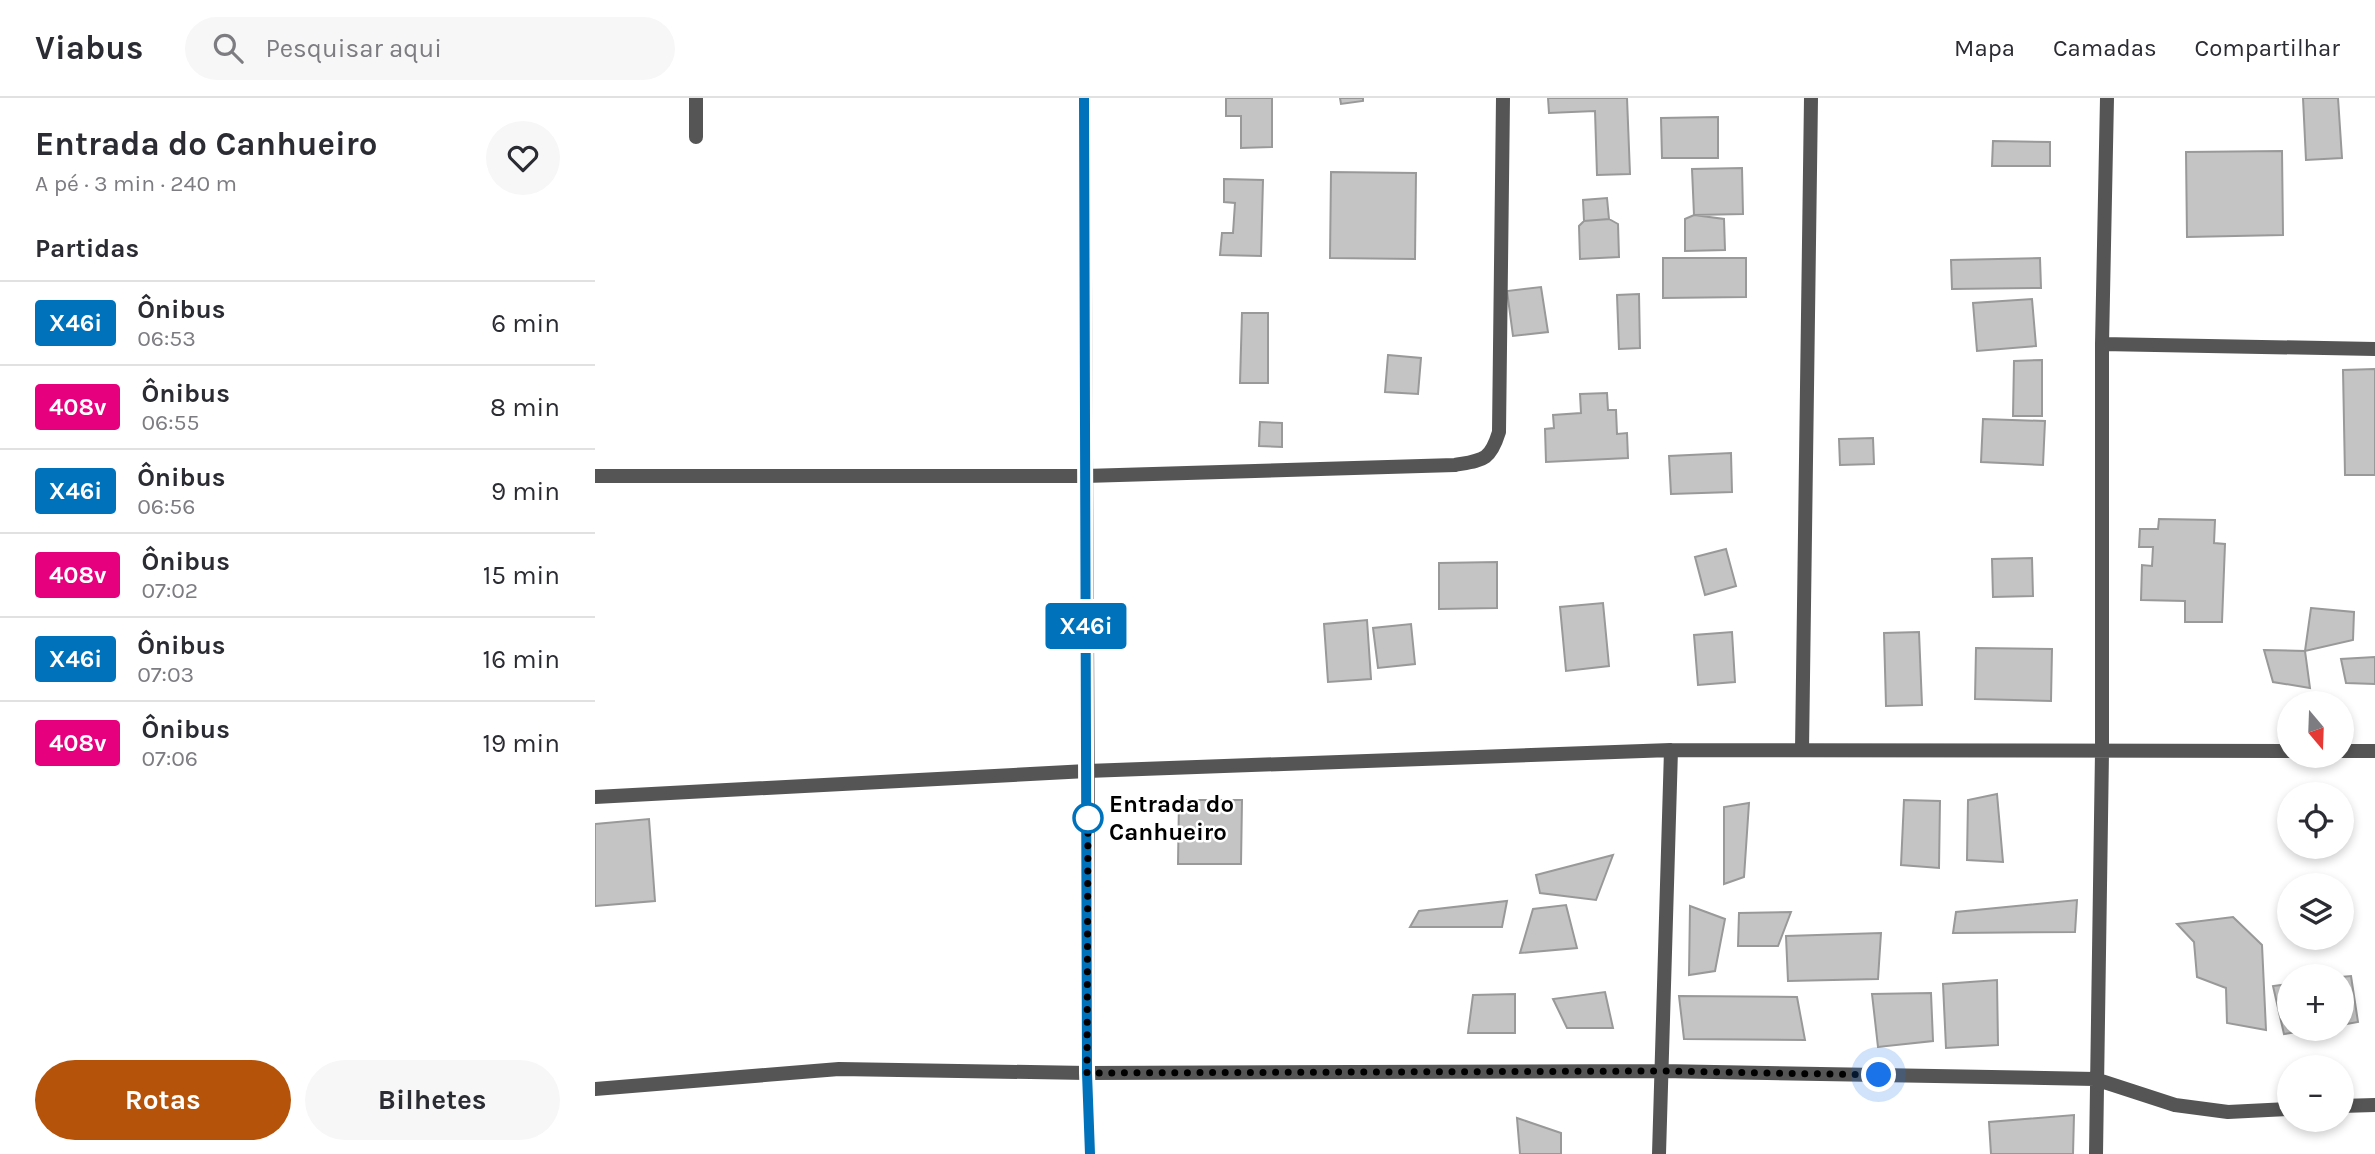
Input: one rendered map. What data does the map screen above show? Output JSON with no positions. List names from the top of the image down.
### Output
{
  "places": ["Entrada do Canhueiro"],
  "lines": ["bus line X46i"],
  "north": "bottom",
  "page": {
    "header": "Viabus",
    "search": "Pesquisar aqui",
    "nav": ["Mapa", "Camadas", "Compartilhar"],
    "heading": [
      ["Entrada do Canhueiro", "A pé · 3 min · 240 m"],
      "Partidas"
    ],
    "on_map": "X46i",
    "list": [
      {
        "mark": "X46i",
        "name": "Ônibus",
        "note": "06:53",
        "value": "6 min"
      },
      {
        "mark": "408v",
        "name": "Ônibus",
        "note": "06:55",
        "value": "8 min"
      },
      {
        "mark": "X46i",
        "name": "Ônibus",
        "note": "06:56",
        "value": "9 min"
      },
      {
        "mark": "408v",
        "name": "Ônibus",
        "note": "07:02",
        "value": "15 min"
      },
      {
        "mark": "X46i",
        "name": "Ônibus",
        "note": "07:03",
        "value": "16 min"
      },
      {
        "mark": "408v",
        "name": "Ônibus",
        "note": "07:06",
        "value": "19 min"
      }
    ],
    "map_buttons": ["+", "−"],
    "buttons": ["Rotas", "Bilhetes"]
  }
}
